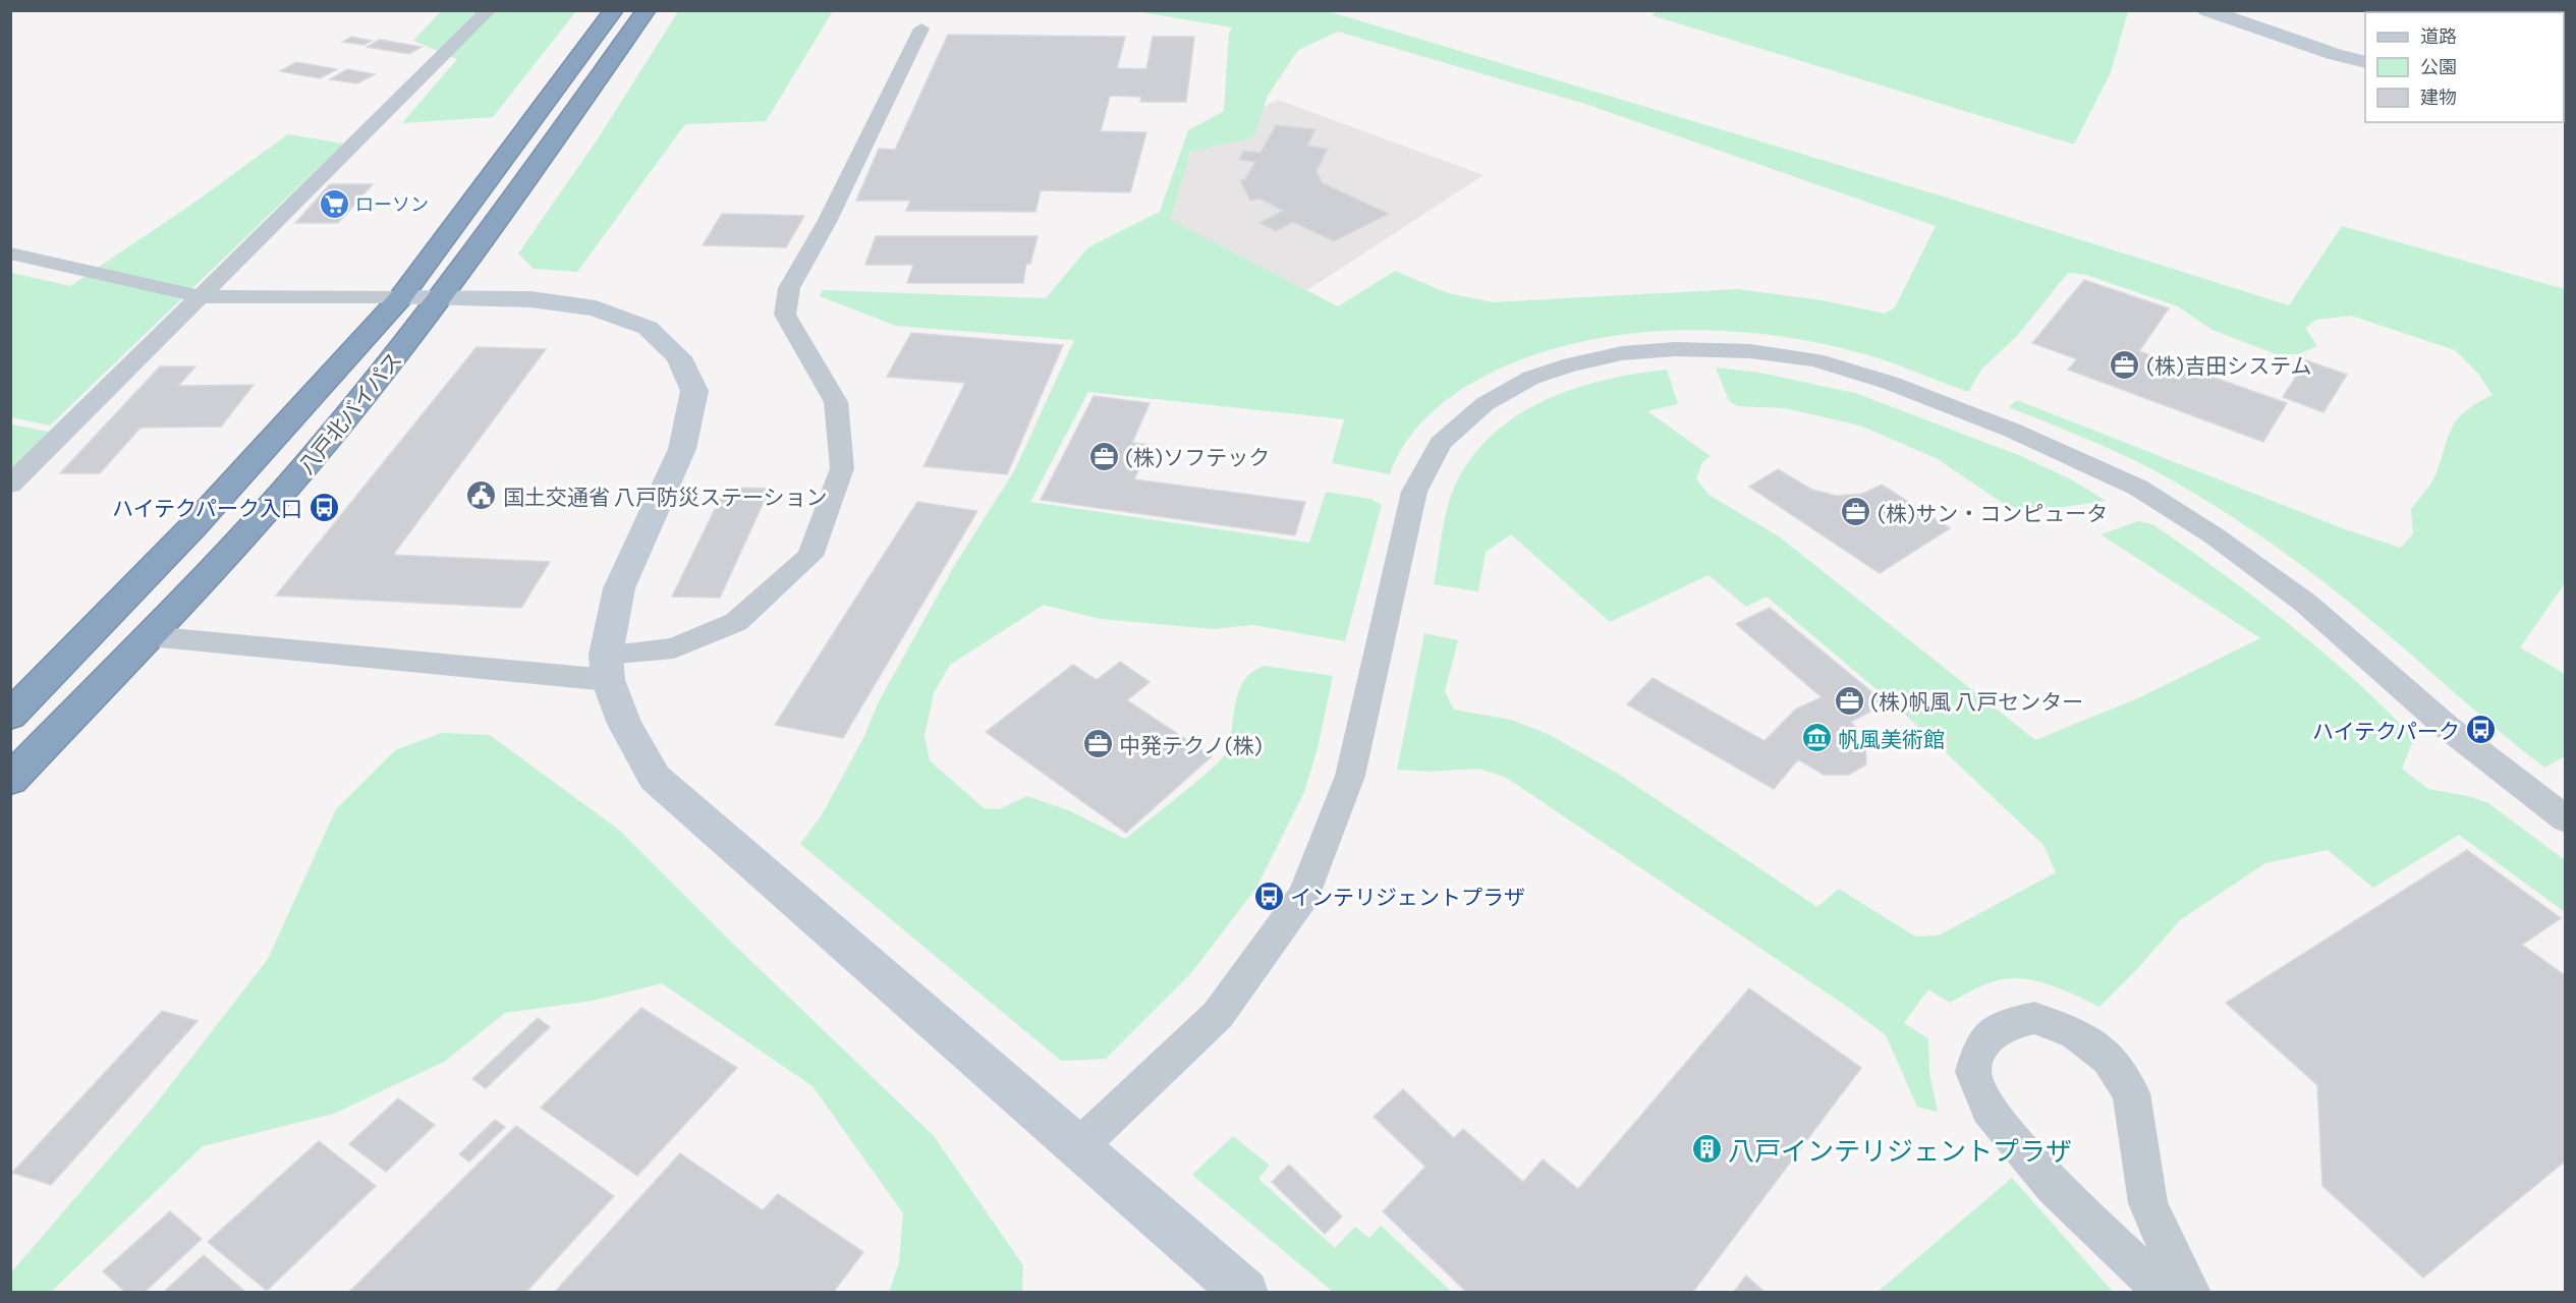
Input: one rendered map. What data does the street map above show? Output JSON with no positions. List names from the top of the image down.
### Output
{
  "streets": {
    "highway": ["八戸北バイパス"]
  },
  "places": {
    "supermarket": ["ローソン"],
    "office": [
      "(株)吉田システム",
      "(株)ソフテック",
      "(株)サン・コンピュータ",
      "(株)帆風 八戸センター",
      "中発テクノ(株)"
    ],
    "public building": ["国土交通省 八戸防災ステーション"],
    "bus stop": ["ハイテクパーク入口", "ハイテクパーク", "インテリジェントプラザ"],
    "museum": ["帆風美術館"],
    "building": ["八戸インテリジェントプラザ"]
  },
  "legend": ["道路", "公園", "建物"]
}
